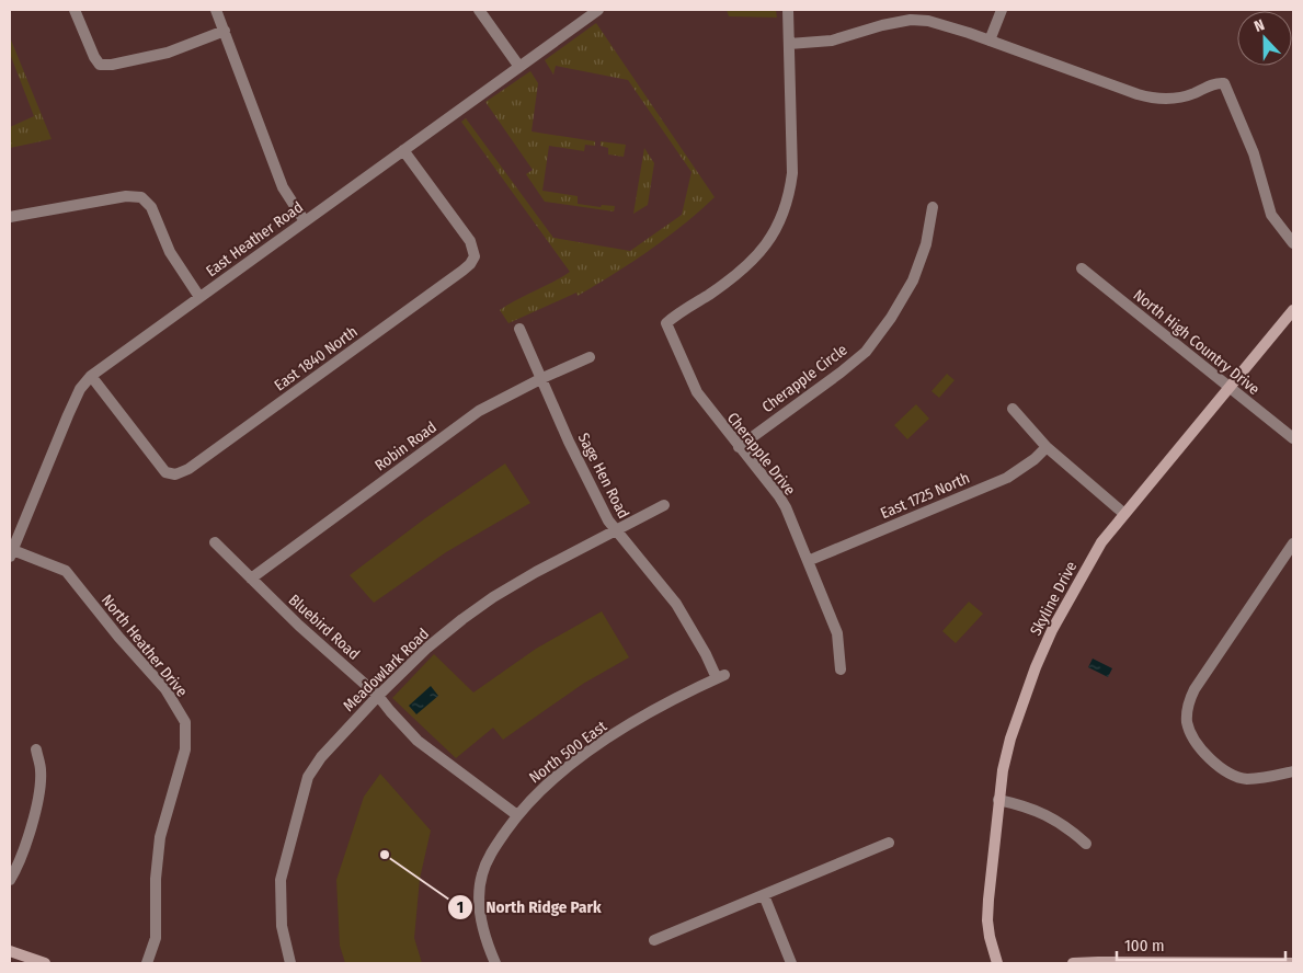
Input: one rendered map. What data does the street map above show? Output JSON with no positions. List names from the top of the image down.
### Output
{
  "streets": {
    "street": [
      "East Heather Road",
      "North High Country Drive",
      "East 1840 North",
      "Cherapple Circle",
      "Robin Road",
      "Cherapple Drive",
      "Sage Hen Road",
      "East 1725 North",
      "Skyline Drive",
      "Bluebird Road",
      "North Heather Drive",
      "Meadowlark Road",
      "North 500 East"
    ]
  },
  "crossings": [
    ["East Heather Road", "East 1840 North"],
    ["East Heather Road", "North Heather Drive"],
    ["North High Country Drive", "Skyline Drive"],
    ["Cherapple Circle", "Cherapple Drive"],
    ["Robin Road", "Sage Hen Road"],
    ["Robin Road", "Bluebird Road"],
    ["Cherapple Drive", "East 1725 North"],
    ["Sage Hen Road", "Meadowlark Road"],
    ["Sage Hen Road", "North 500 East"],
    ["Bluebird Road", "Meadowlark Road"],
    ["Bluebird Road", "North 500 East"]
  ],
  "places": ["North Ridge Park"],
  "scale_bar": "100 m",
  "north": "top"
}
